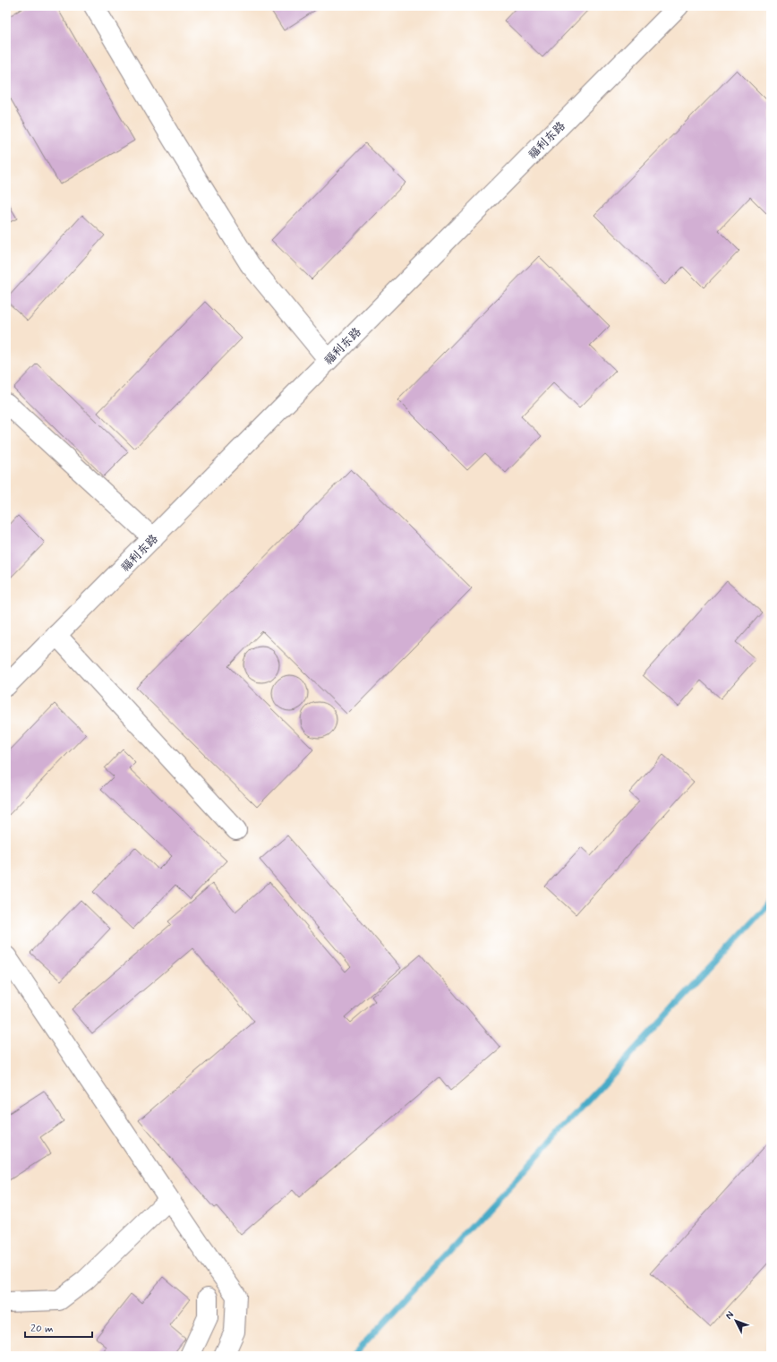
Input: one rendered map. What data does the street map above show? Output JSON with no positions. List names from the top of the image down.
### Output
{
  "streets": {
    "main road": ["福利东路"]
  },
  "scale_bar": "20 m",
  "north": "top left"
}
